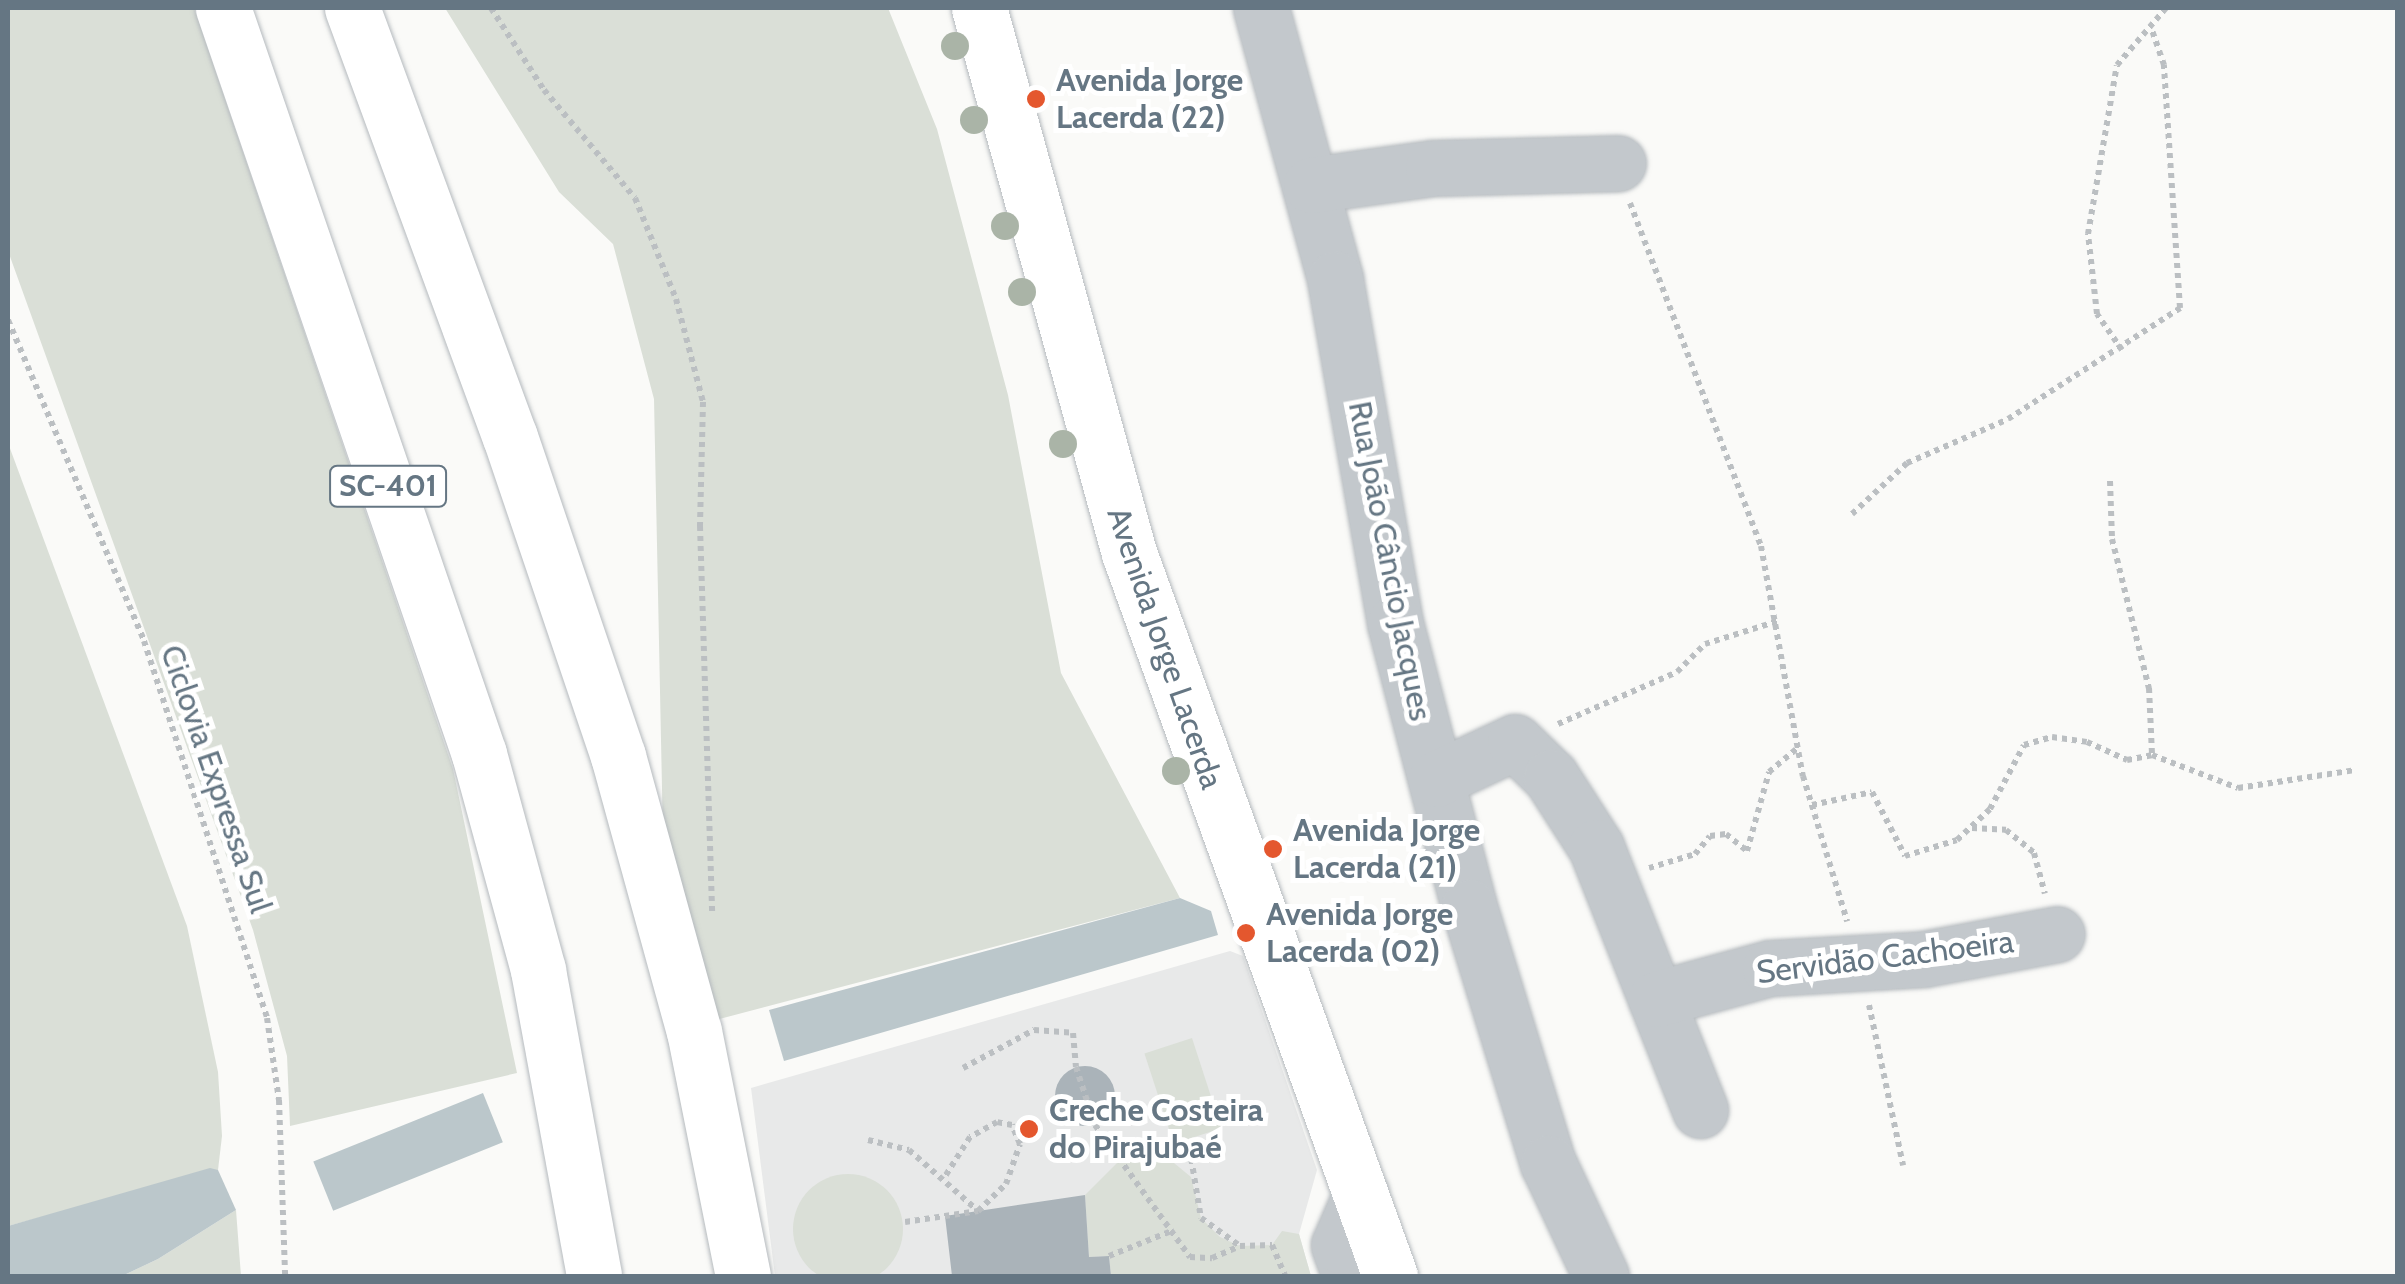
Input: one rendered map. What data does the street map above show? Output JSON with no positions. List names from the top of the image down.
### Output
{
  "streets": {
    "main road": ["SC-401", "Avenida Jorge Lacerda"],
    "street": ["Rua João Câncio Jacques", "Servidão Cachoeira"],
    "path": ["Ciclovia Expressa Sul"]
  },
  "places": [
    "Avenida Jorge Lacerda (22)",
    "Avenida Jorge Lacerda (21)",
    "Avenida Jorge Lacerda (02)",
    "Creche Costeira do Pirajubaé"
  ]
}
